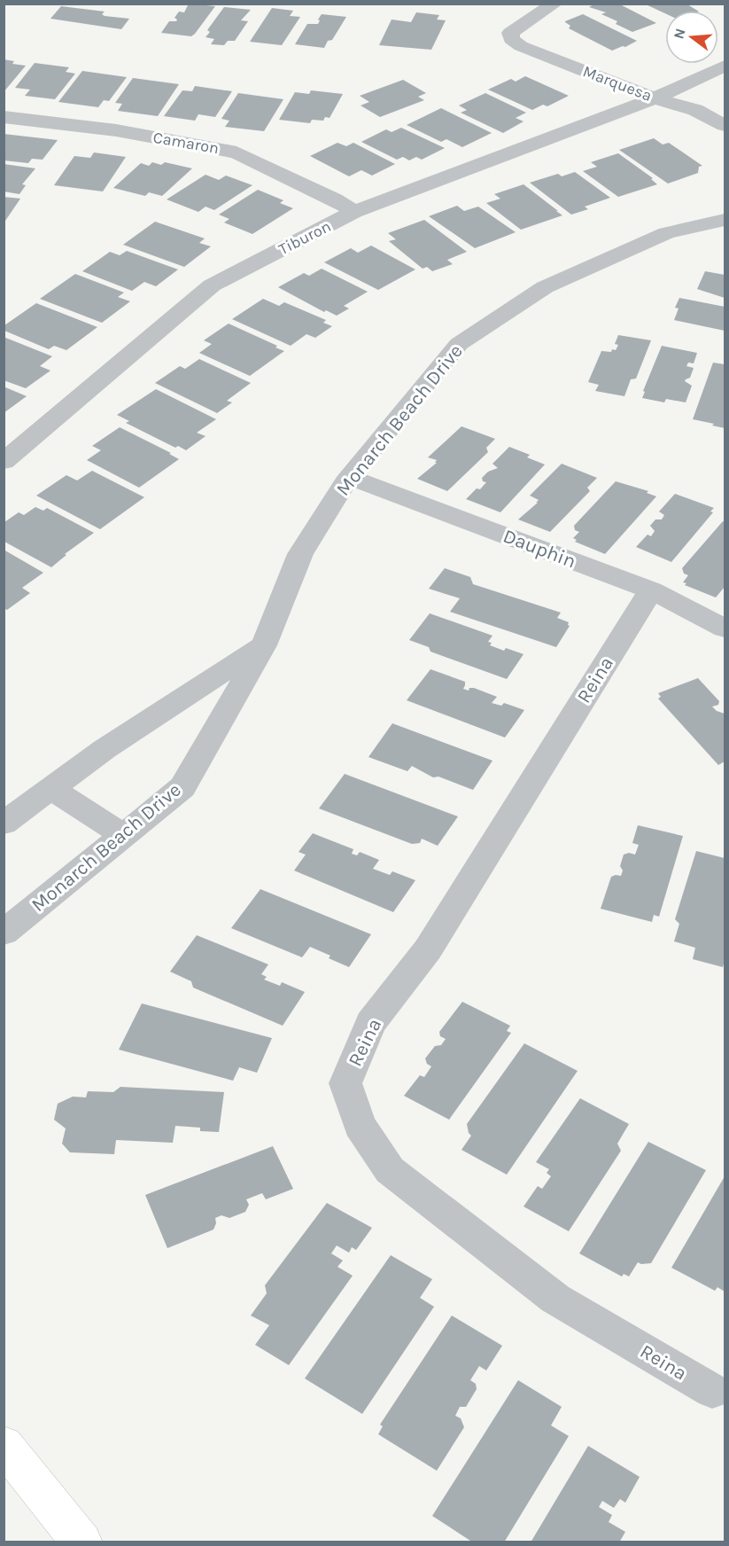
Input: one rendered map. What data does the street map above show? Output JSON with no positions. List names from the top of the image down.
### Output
{
  "streets": {
    "street": [
      "Marquesa",
      "Camaron",
      "Tiburon",
      "Monarch Beach Drive",
      "Dauphin",
      "Reina"
    ]
  },
  "crossings": [
    ["Marquesa", "Tiburon"],
    ["Camaron", "Tiburon"],
    ["Monarch Beach Drive", "Dauphin"],
    ["Dauphin", "Reina"]
  ],
  "north": "left"
}
